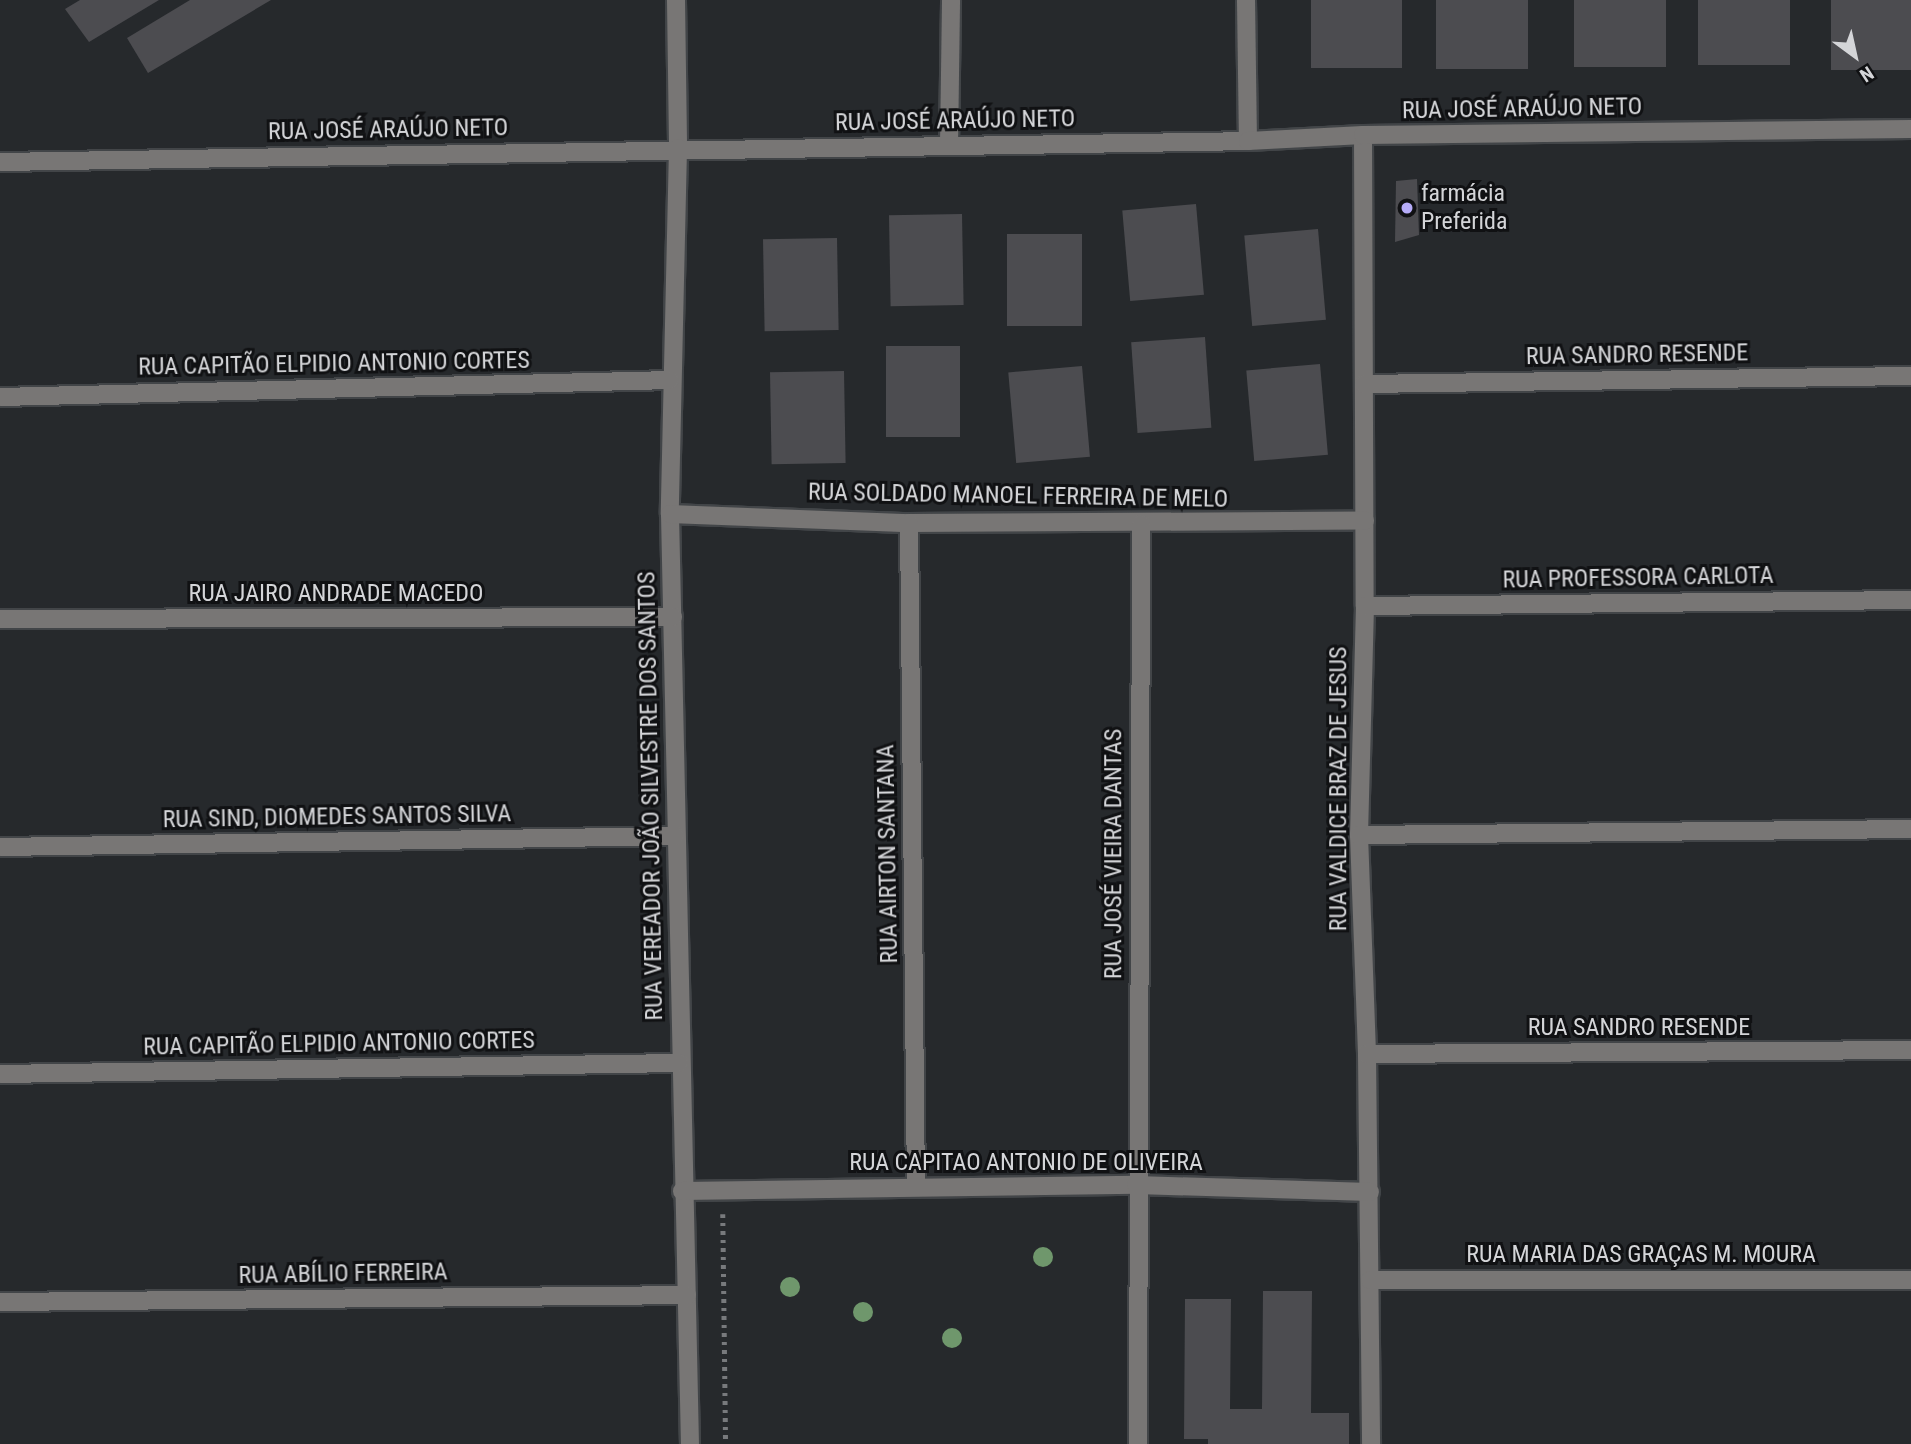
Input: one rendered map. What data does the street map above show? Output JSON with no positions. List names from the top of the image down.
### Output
{
  "streets": {
    "street": [
      "RUA JOSÉ ARAÚJO NETO",
      "RUA SANDRO RESENDE",
      "RUA CAPITÃO ELPIDIO ANTONIO CORTES",
      "RUA SOLDADO MANOEL FERREIRA DE MELO",
      "RUA PROFESSORA CARLOTA",
      "RUA JAIRO ANDRADE MACEDO",
      "RUA VALDICE BRAZ DE JESUS",
      "RUA VEREADOR JOÃO SILVESTRE DOS SANTOS",
      "RUA SIND, DIOMEDES SANTOS SILVA",
      "RUA AIRTON SANTANA",
      "RUA JOSÉ VIEIRA DANTAS",
      "RUA CAPITAO ANTONIO DE OLIVEIRA",
      "RUA MARIA DAS GRAÇAS M. MOURA",
      "RUA ABÍLIO FERREIRA"
    ]
  },
  "crossings": [
    ["RUA JOSÉ ARAÚJO NETO", "RUA VALDICE BRAZ DE JESUS"],
    ["RUA JOSÉ ARAÚJO NETO", "RUA VEREADOR JOÃO SILVESTRE DOS SANTOS"],
    ["RUA SANDRO RESENDE", "RUA VALDICE BRAZ DE JESUS"],
    ["RUA CAPITÃO ELPIDIO ANTONIO CORTES", "RUA VEREADOR JOÃO SILVESTRE DOS SANTOS"],
    ["RUA SOLDADO MANOEL FERREIRA DE MELO", "RUA VALDICE BRAZ DE JESUS"],
    ["RUA SOLDADO MANOEL FERREIRA DE MELO", "RUA VEREADOR JOÃO SILVESTRE DOS SANTOS"],
    ["RUA SOLDADO MANOEL FERREIRA DE MELO", "RUA AIRTON SANTANA"],
    ["RUA SOLDADO MANOEL FERREIRA DE MELO", "RUA JOSÉ VIEIRA DANTAS"],
    ["RUA PROFESSORA CARLOTA", "RUA VALDICE BRAZ DE JESUS"],
    ["RUA JAIRO ANDRADE MACEDO", "RUA VEREADOR JOÃO SILVESTRE DOS SANTOS"],
    ["RUA VALDICE BRAZ DE JESUS", "RUA CAPITAO ANTONIO DE OLIVEIRA"],
    ["RUA VALDICE BRAZ DE JESUS", "RUA MARIA DAS GRAÇAS M. MOURA"],
    ["RUA VEREADOR JOÃO SILVESTRE DOS SANTOS", "RUA SIND, DIOMEDES SANTOS SILVA"],
    ["RUA VEREADOR JOÃO SILVESTRE DOS SANTOS", "RUA CAPITAO ANTONIO DE OLIVEIRA"],
    ["RUA VEREADOR JOÃO SILVESTRE DOS SANTOS", "RUA ABÍLIO FERREIRA"],
    ["RUA AIRTON SANTANA", "RUA CAPITAO ANTONIO DE OLIVEIRA"],
    ["RUA JOSÉ VIEIRA DANTAS", "RUA CAPITAO ANTONIO DE OLIVEIRA"]
  ],
  "places": ["farmácia Preferida"],
  "north": "bottom right"
}
